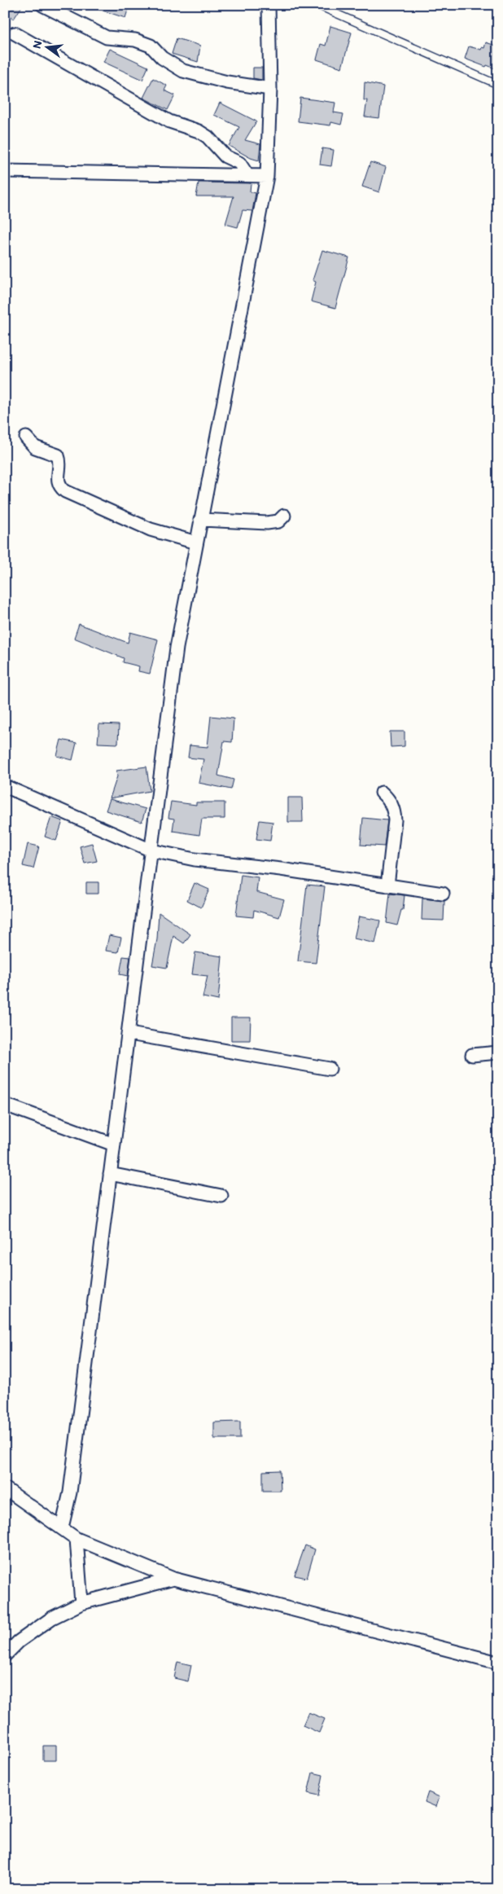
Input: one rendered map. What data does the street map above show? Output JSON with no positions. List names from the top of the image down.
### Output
{
  "north": "left"
}
